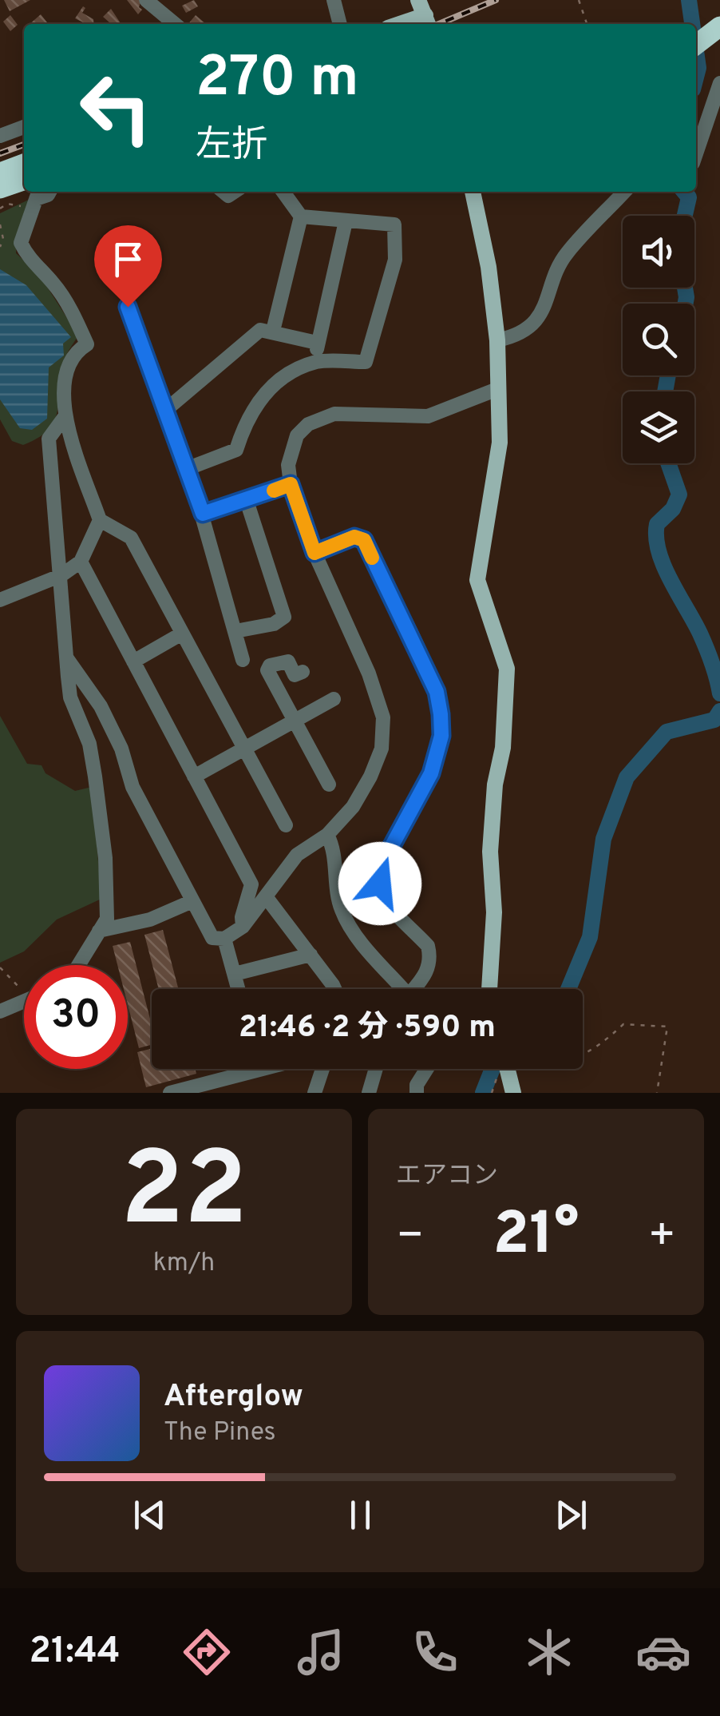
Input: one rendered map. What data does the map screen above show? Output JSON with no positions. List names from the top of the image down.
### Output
{
  "page": {
    "turn": ["270 m", "左折"],
    "limit": "30",
    "trip": "21:46 · 2 分 · 590 m",
    "tile": [
      ["22", "km/h"],
      "エアコン"
    ],
    "heat": ["−", "21°", "+"],
    "song": ["Afterglow", "The Pines"],
    "tabs": "21:44"
  }
}
